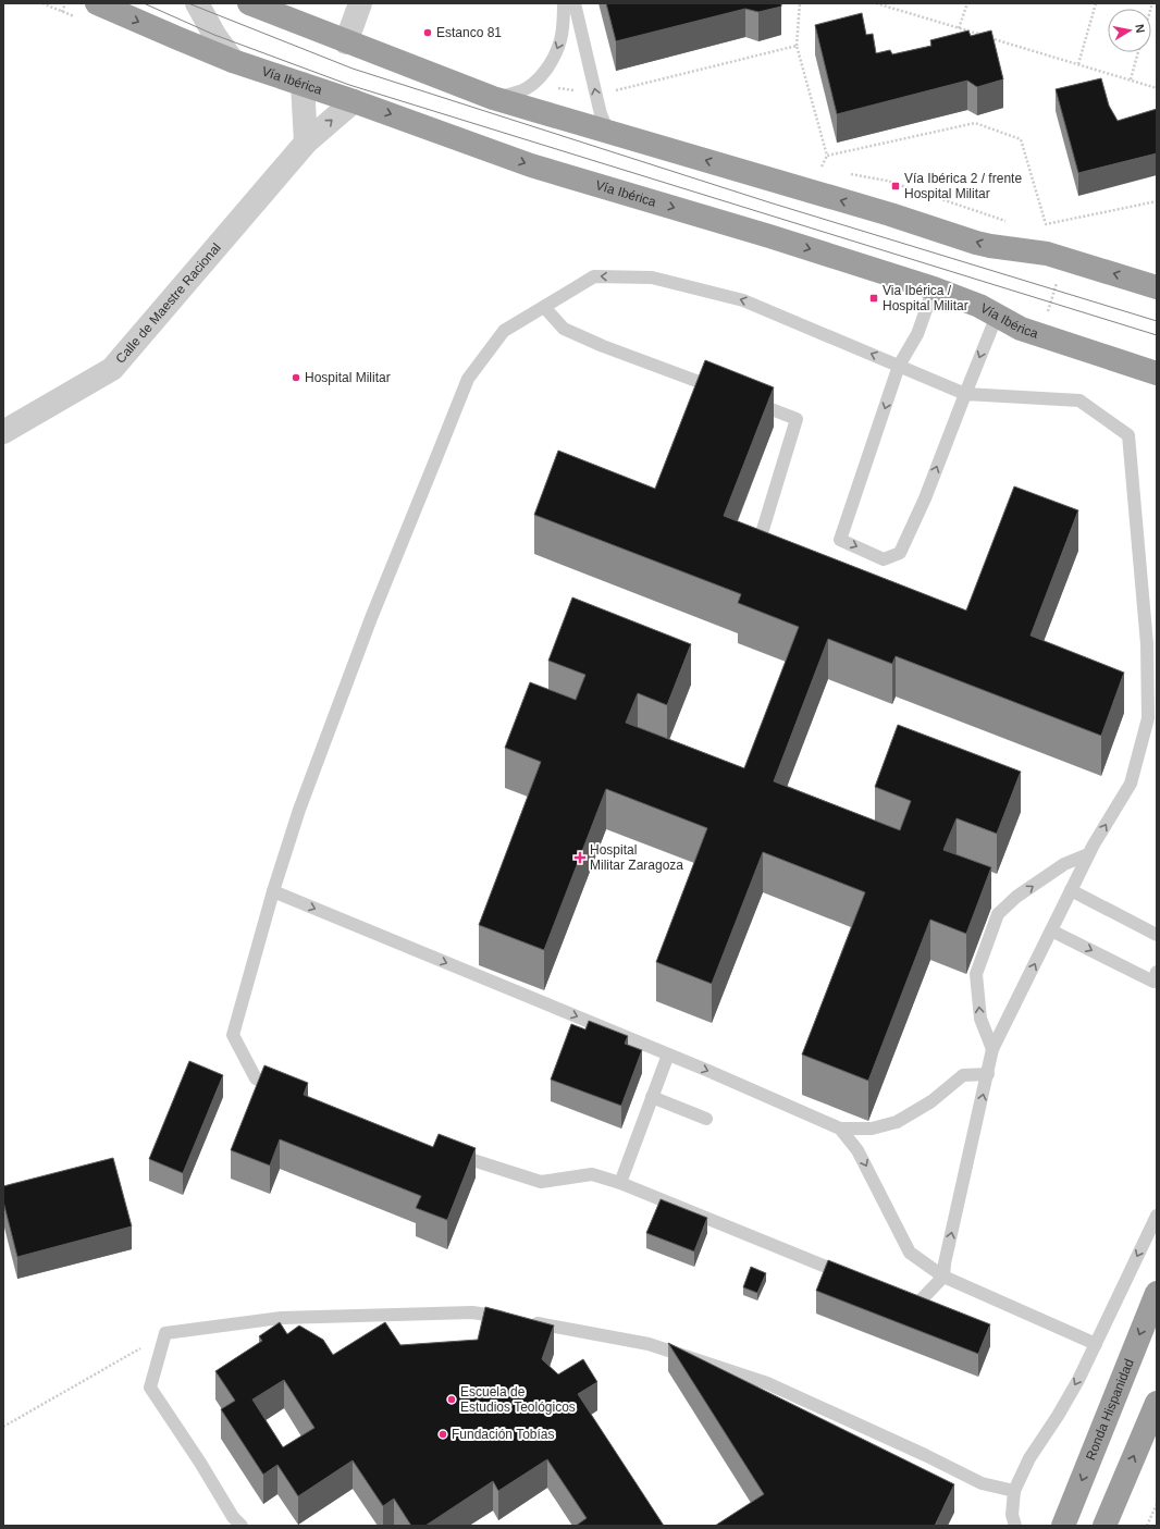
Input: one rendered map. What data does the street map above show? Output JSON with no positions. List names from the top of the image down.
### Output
{
  "streets": {
    "highway": ["Vía Ibérica", "Ronda Hispanidad"],
    "street": ["Calle de Maestre Racional"]
  },
  "crossings": [
    ["Vía Ibérica", "Calle de Maestre Racional"]
  ],
  "places": {
    "other": [
      "Estanco 81",
      "Hospital Militar",
      "Escuela de Estudios Teológicos",
      "Fundación Tobías"
    ],
    "transit": ["Vía Ibérica 2 / frente Hospital Militar", "Via Ibérica / Hospital Militar"],
    "health": ["Hospital Militar Zaragoza"]
  },
  "north": "right"
}
